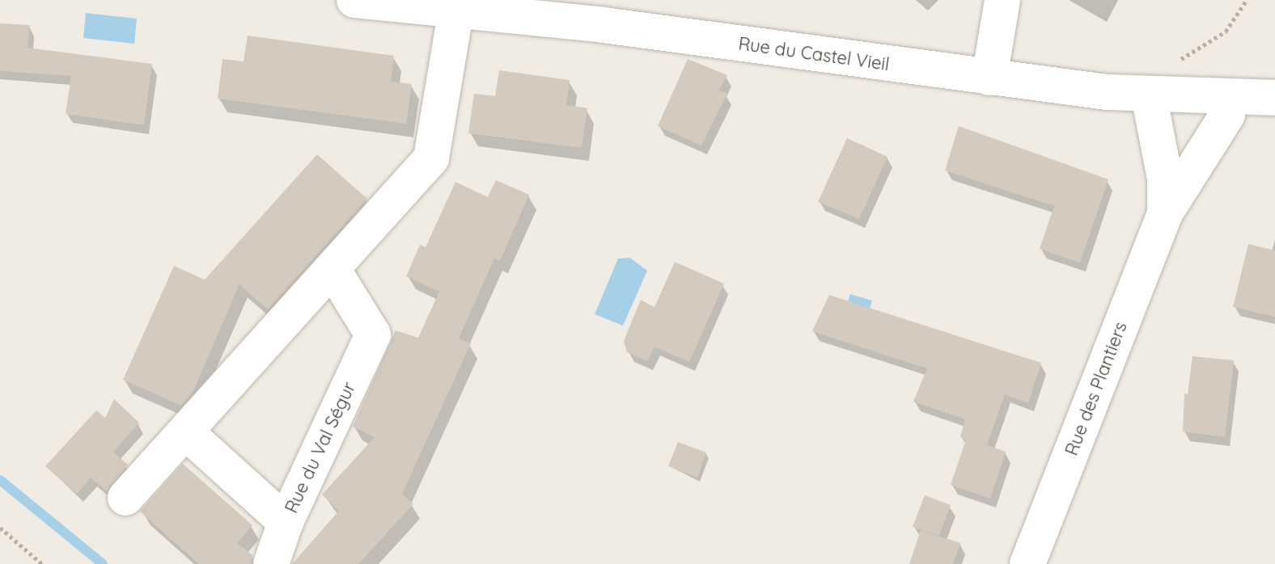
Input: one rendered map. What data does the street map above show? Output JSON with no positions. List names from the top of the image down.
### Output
{
  "streets": {
    "street": ["Rue du Castel Vieil", "Rue des Plantiers", "Rue du Val Ségur"]
  },
  "crossings": [
    ["Rue du Castel Vieil", "Rue des Plantiers"]
  ]
}
